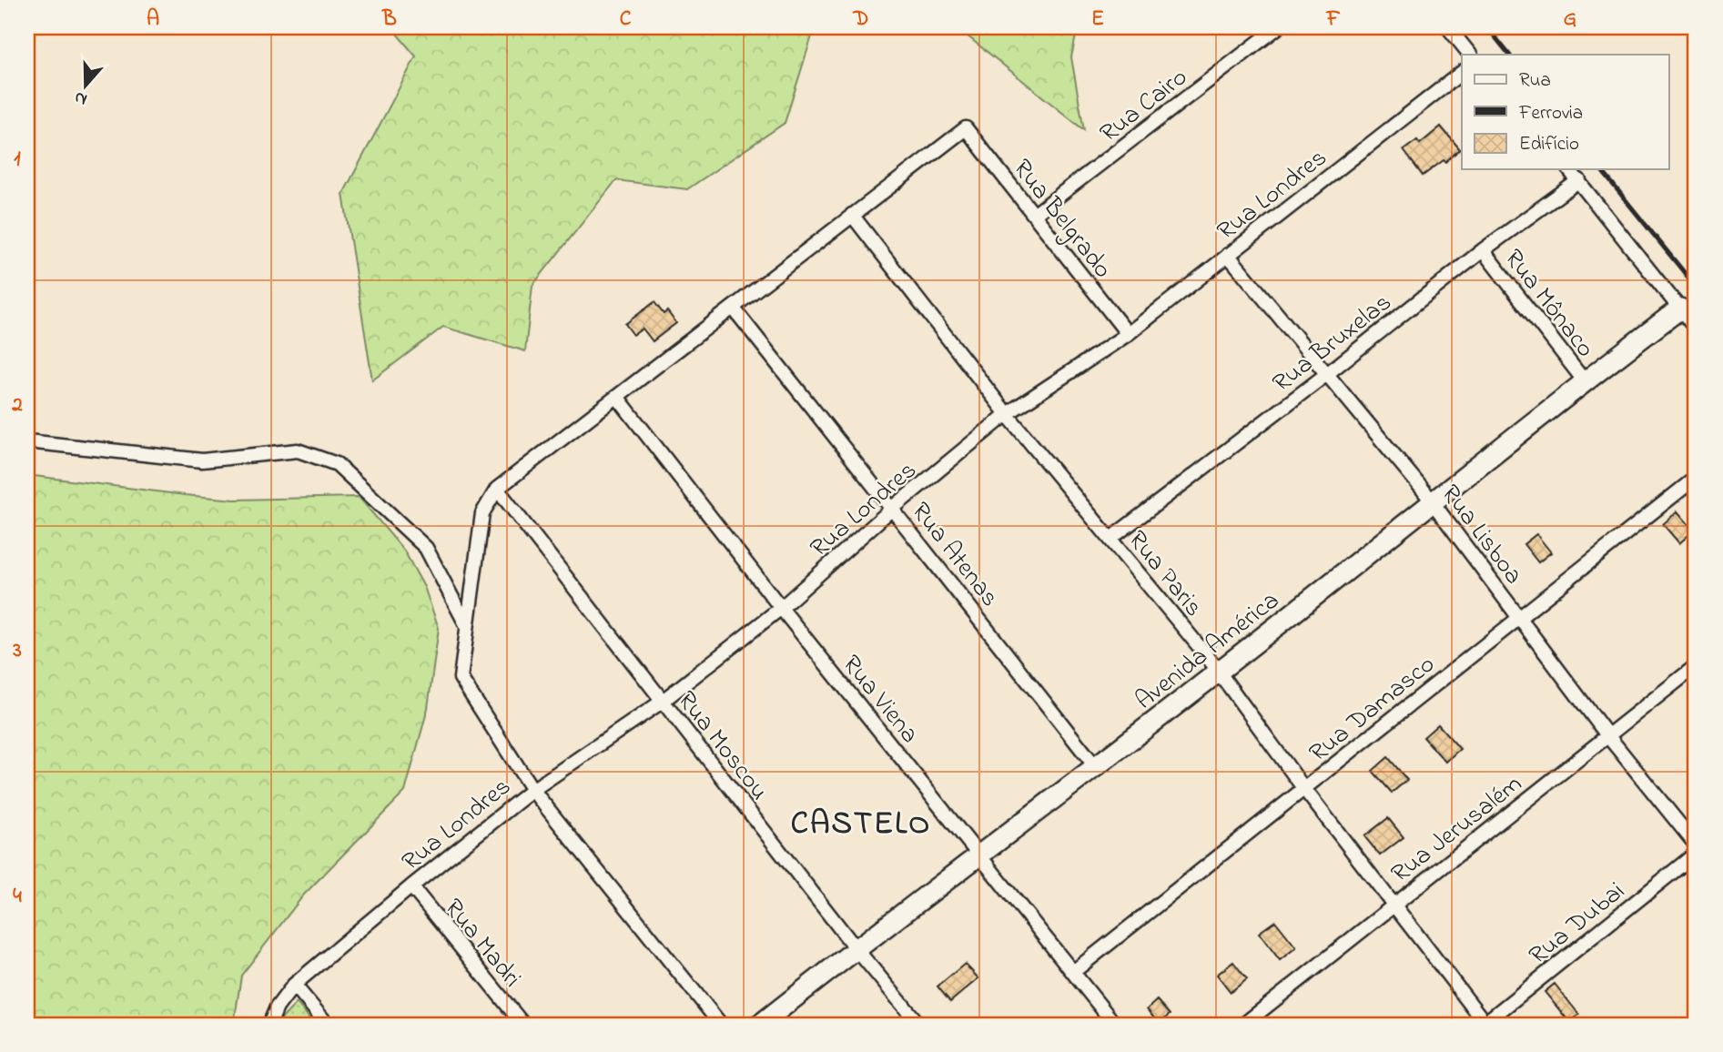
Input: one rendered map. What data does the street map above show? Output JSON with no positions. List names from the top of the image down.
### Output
{
  "streets": {
    "street": [
      "Rua Cairo",
      "Rua Londres",
      "Rua Belgrado",
      "Rua Mônaco",
      "Rua Bruxelas",
      "Rua Lisboa",
      "Rua Atenas",
      "Rua Paris",
      "Avenida América",
      "Rua Viena",
      "Rua Damasco",
      "Rua Moscou",
      "Rua Jerusalém",
      "Rua Dubai",
      "Rua Madri"
    ]
  },
  "crossings": [
    ["Rua Cairo", "Rua Belgrado"],
    ["Rua Londres", "Rua Belgrado"],
    ["Rua Londres", "Rua Lisboa"],
    ["Rua Londres", "Rua Atenas"],
    ["Rua Londres", "Rua Paris"],
    ["Rua Londres", "Rua Viena"],
    ["Rua Londres", "Rua Moscou"],
    ["Rua Londres", "Rua Madri"],
    ["Rua Belgrado", "Rua Paris"],
    ["Rua Mônaco", "Rua Bruxelas"],
    ["Rua Mônaco", "Avenida América"],
    ["Rua Bruxelas", "Rua Lisboa"],
    ["Rua Bruxelas", "Rua Paris"],
    ["Rua Lisboa", "Avenida América"],
    ["Rua Lisboa", "Rua Damasco"],
    ["Rua Lisboa", "Rua Jerusalém"],
    ["Rua Atenas", "Avenida América"],
    ["Rua Paris", "Avenida América"],
    ["Rua Paris", "Rua Damasco"],
    ["Rua Paris", "Rua Jerusalém"],
    ["Rua Paris", "Rua Dubai"],
    ["Avenida América", "Rua Viena"],
    ["Avenida América", "Rua Moscou"],
    ["Rua Viena", "Rua Damasco"]
  ],
  "districts": ["CASTELO"],
  "legend": ["Rua", "Ferrovia", "Edifício"],
  "north": "bottom",
  "grid": {
    "columns": [
      "A",
      "B",
      "C",
      "D",
      "E",
      "F",
      "G"
    ],
    "rows": [
      "1",
      "2",
      "3",
      "4"
    ]
  }
}
